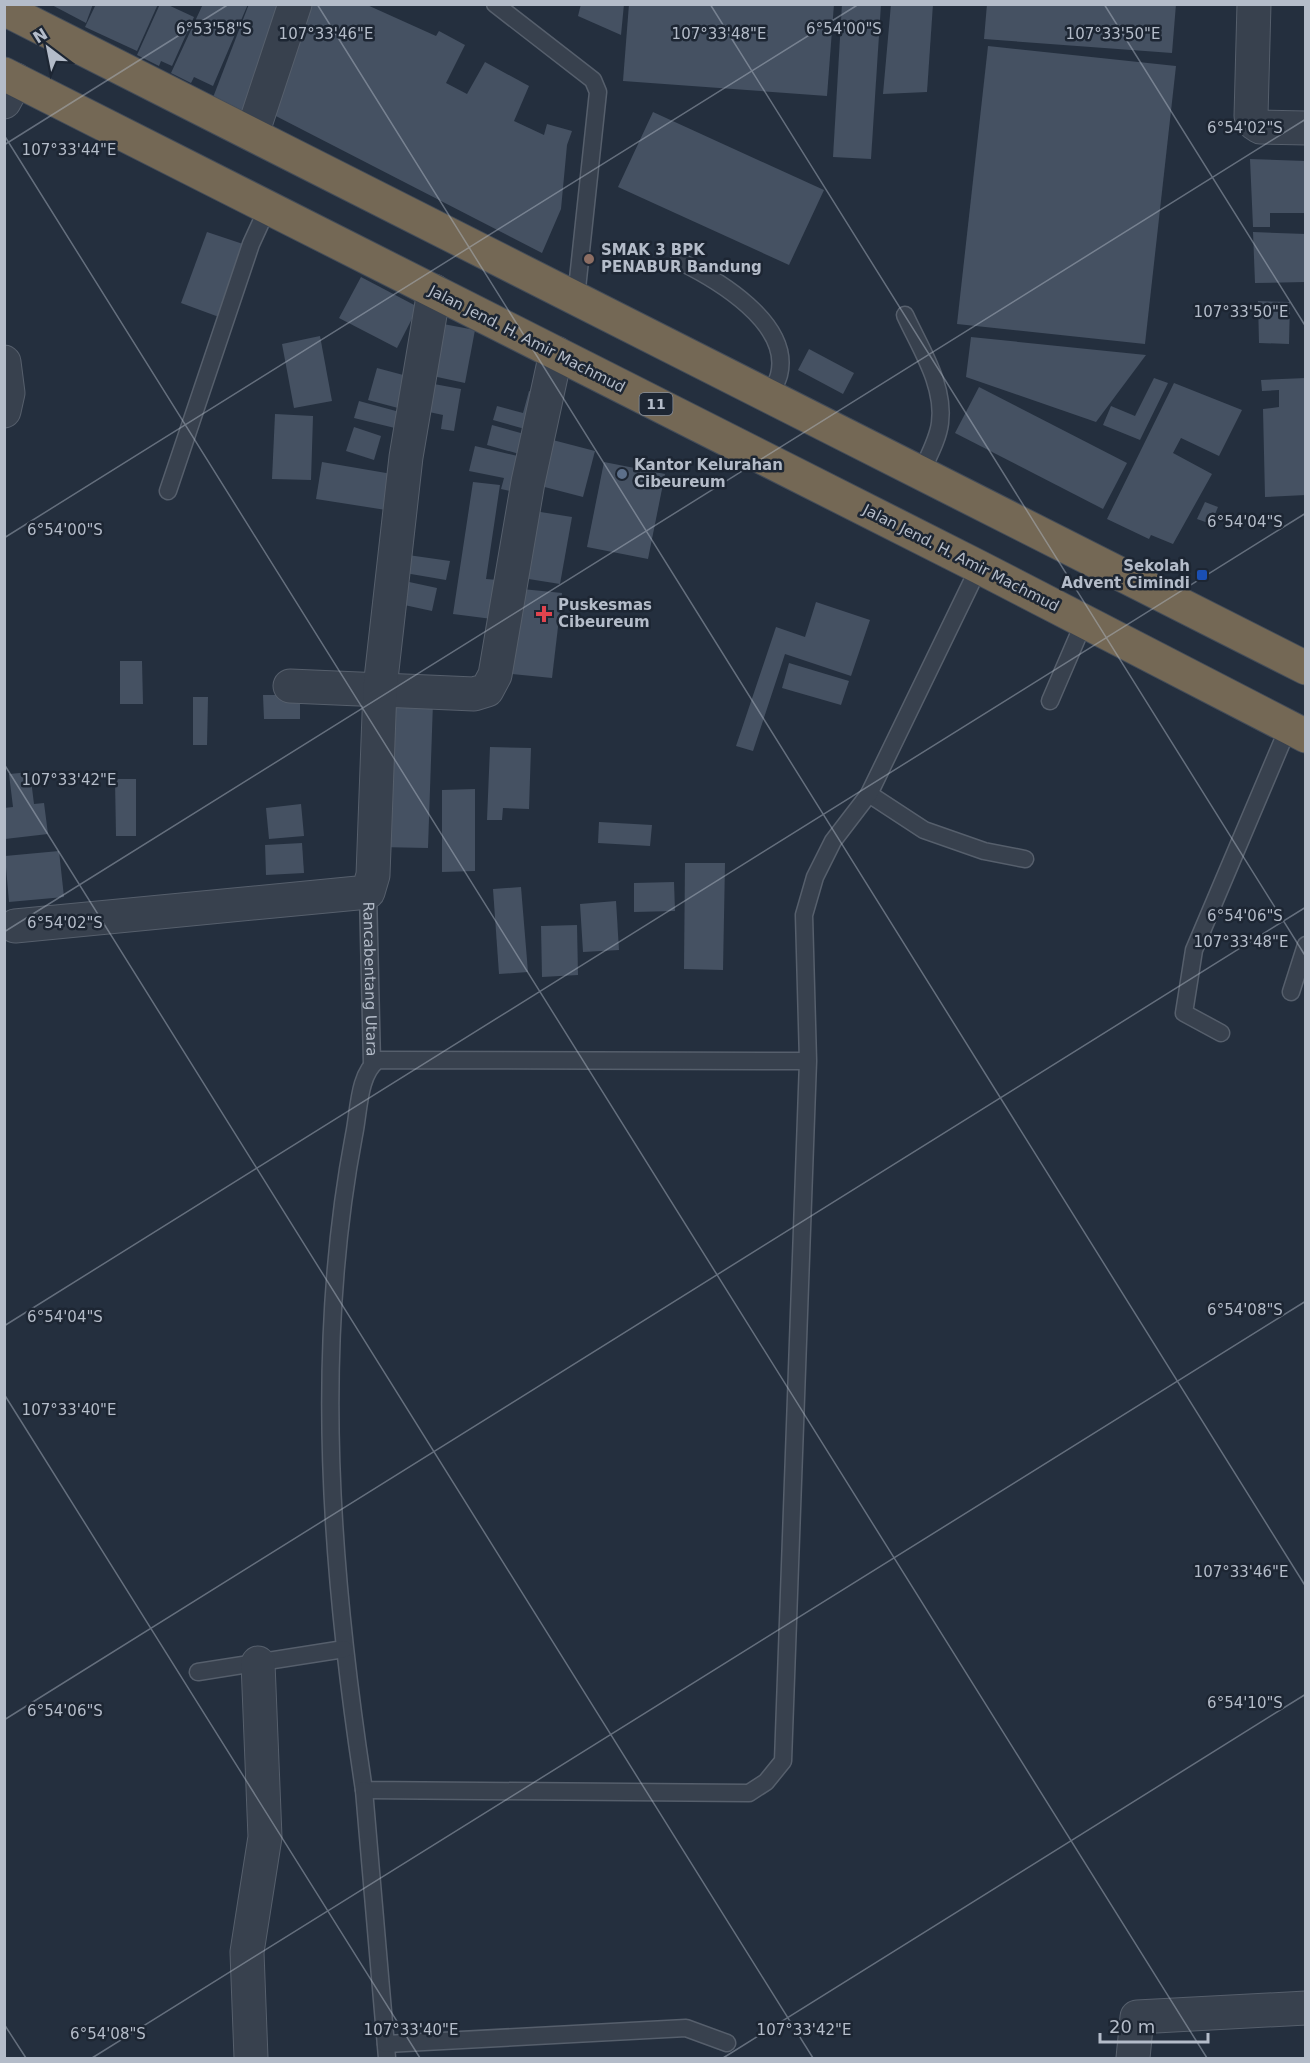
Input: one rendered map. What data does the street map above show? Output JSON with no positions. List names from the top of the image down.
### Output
{
  "streets": {
    "highway": ["Jalan Jend. H. Amir Machmud", "11"],
    "lane": ["Rancabentang Utara"]
  },
  "places": {
    "other": ["SMAK 3 BPK PENABUR Bandung", "Kantor Kelurahan Cibeureum"],
    "transit": ["Sekolah Advent Cimindi"],
    "health": ["Puskesmas Cibeureum"]
  },
  "scale_bar": "20 m",
  "north": "top left",
  "coordinates": [
    "6°53'58\"S",
    "6°54'00\"S",
    "107°33'46\"E",
    "107°33'48\"E",
    "107°33'50\"E",
    "6°54'02\"S",
    "107°33'44\"E",
    "6°54'04\"S",
    "107°33'42\"E",
    "6°54'06\"S",
    "6°54'08\"S",
    "107°33'40\"E",
    "6°54'10\"S"
  ]
}
